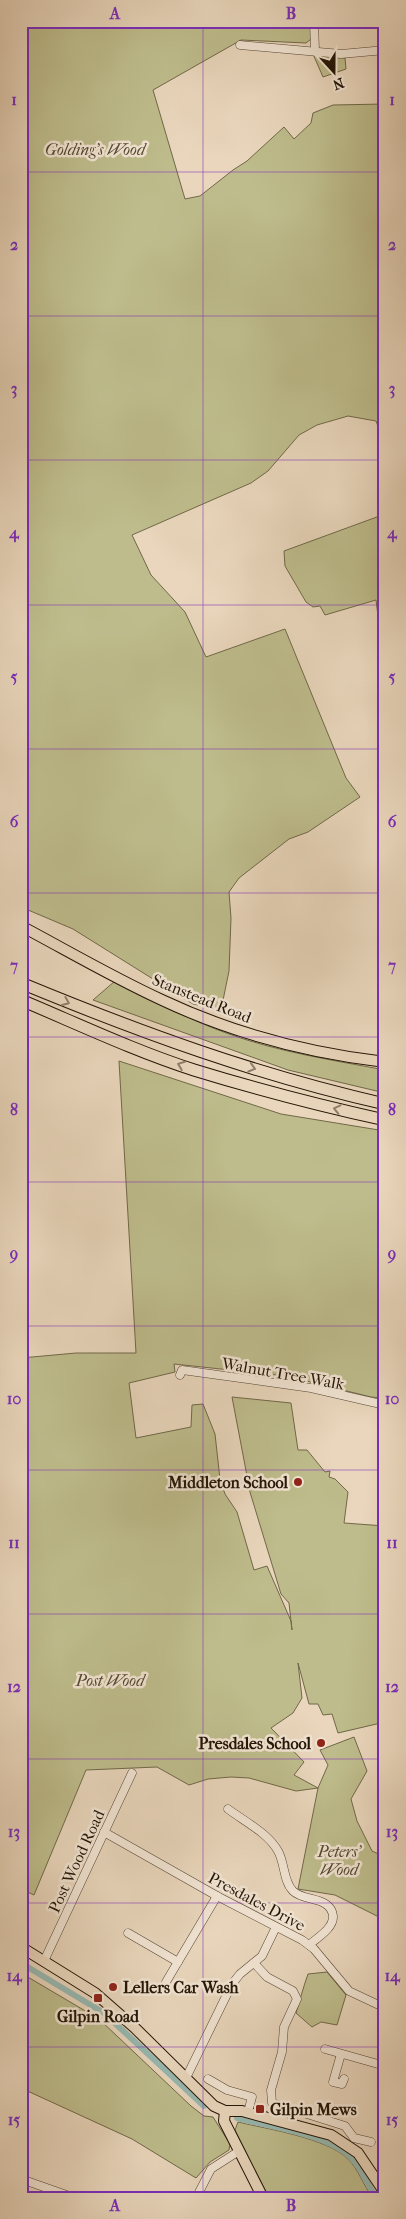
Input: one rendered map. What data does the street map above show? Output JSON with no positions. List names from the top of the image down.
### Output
{
  "streets": {
    "main road": ["Stanstead Road"],
    "street": ["Walnut Tree Walk", "Post Wood Road", "Presdales Drive"]
  },
  "crossings": [
    ["Post Wood Road", "Presdales Drive"]
  ],
  "parks": ["Golding's Wood", "Post Wood", "Peters' Wood"],
  "places": {
    "other": ["Middleton School", "Presdales School", "Lellers Car Wash"],
    "transit": ["Gilpin Road", "Gilpin Mews"]
  },
  "north": "bottom",
  "grid": {
    "columns": ["A", "B"],
    "rows": [
      "1",
      "2",
      "3",
      "4",
      "5",
      "6",
      "7",
      "8",
      "9",
      "10",
      "11",
      "12",
      "13",
      "14",
      "15"
    ]
  }
}
